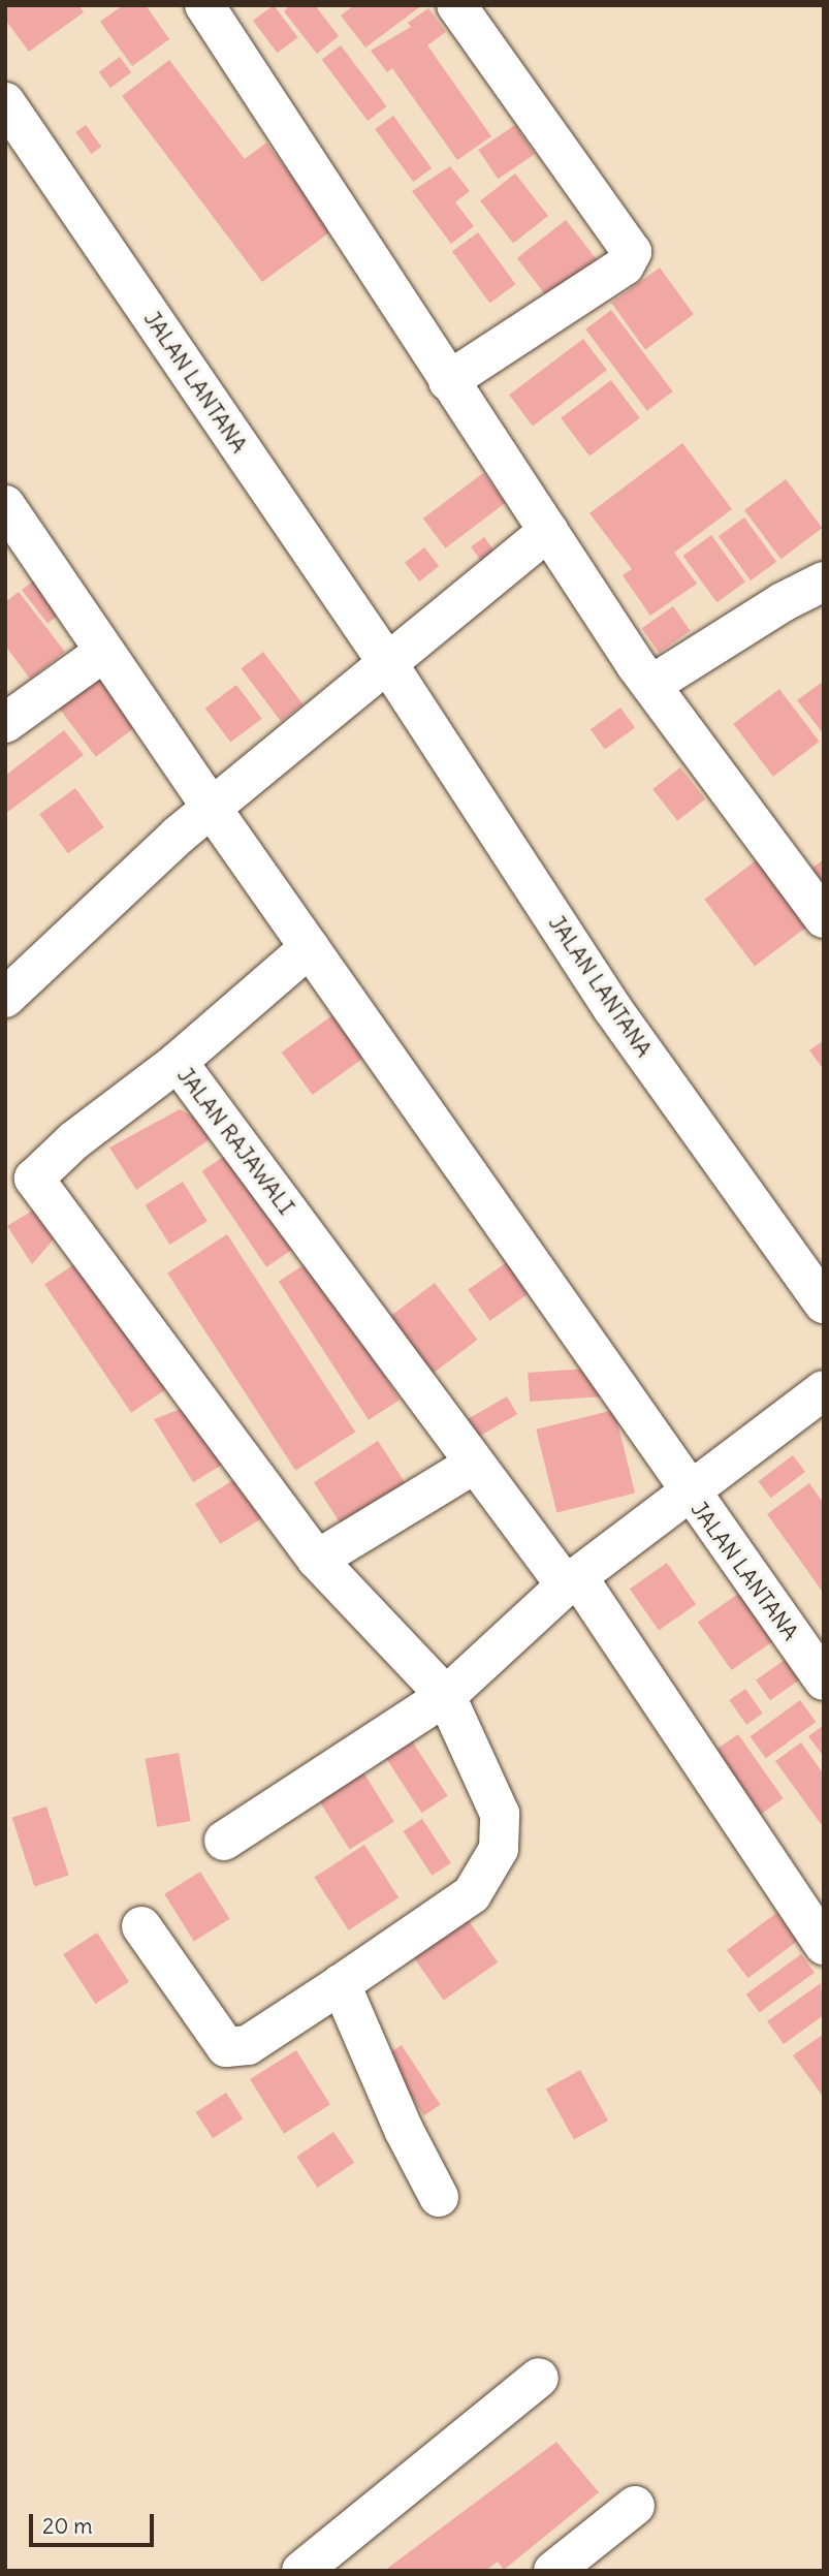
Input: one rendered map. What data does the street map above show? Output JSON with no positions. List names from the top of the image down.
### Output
{
  "streets": {
    "street": ["JALAN LANTANA", "JALAN RAJAWALI"]
  },
  "scale_bar": "20 m"
}
